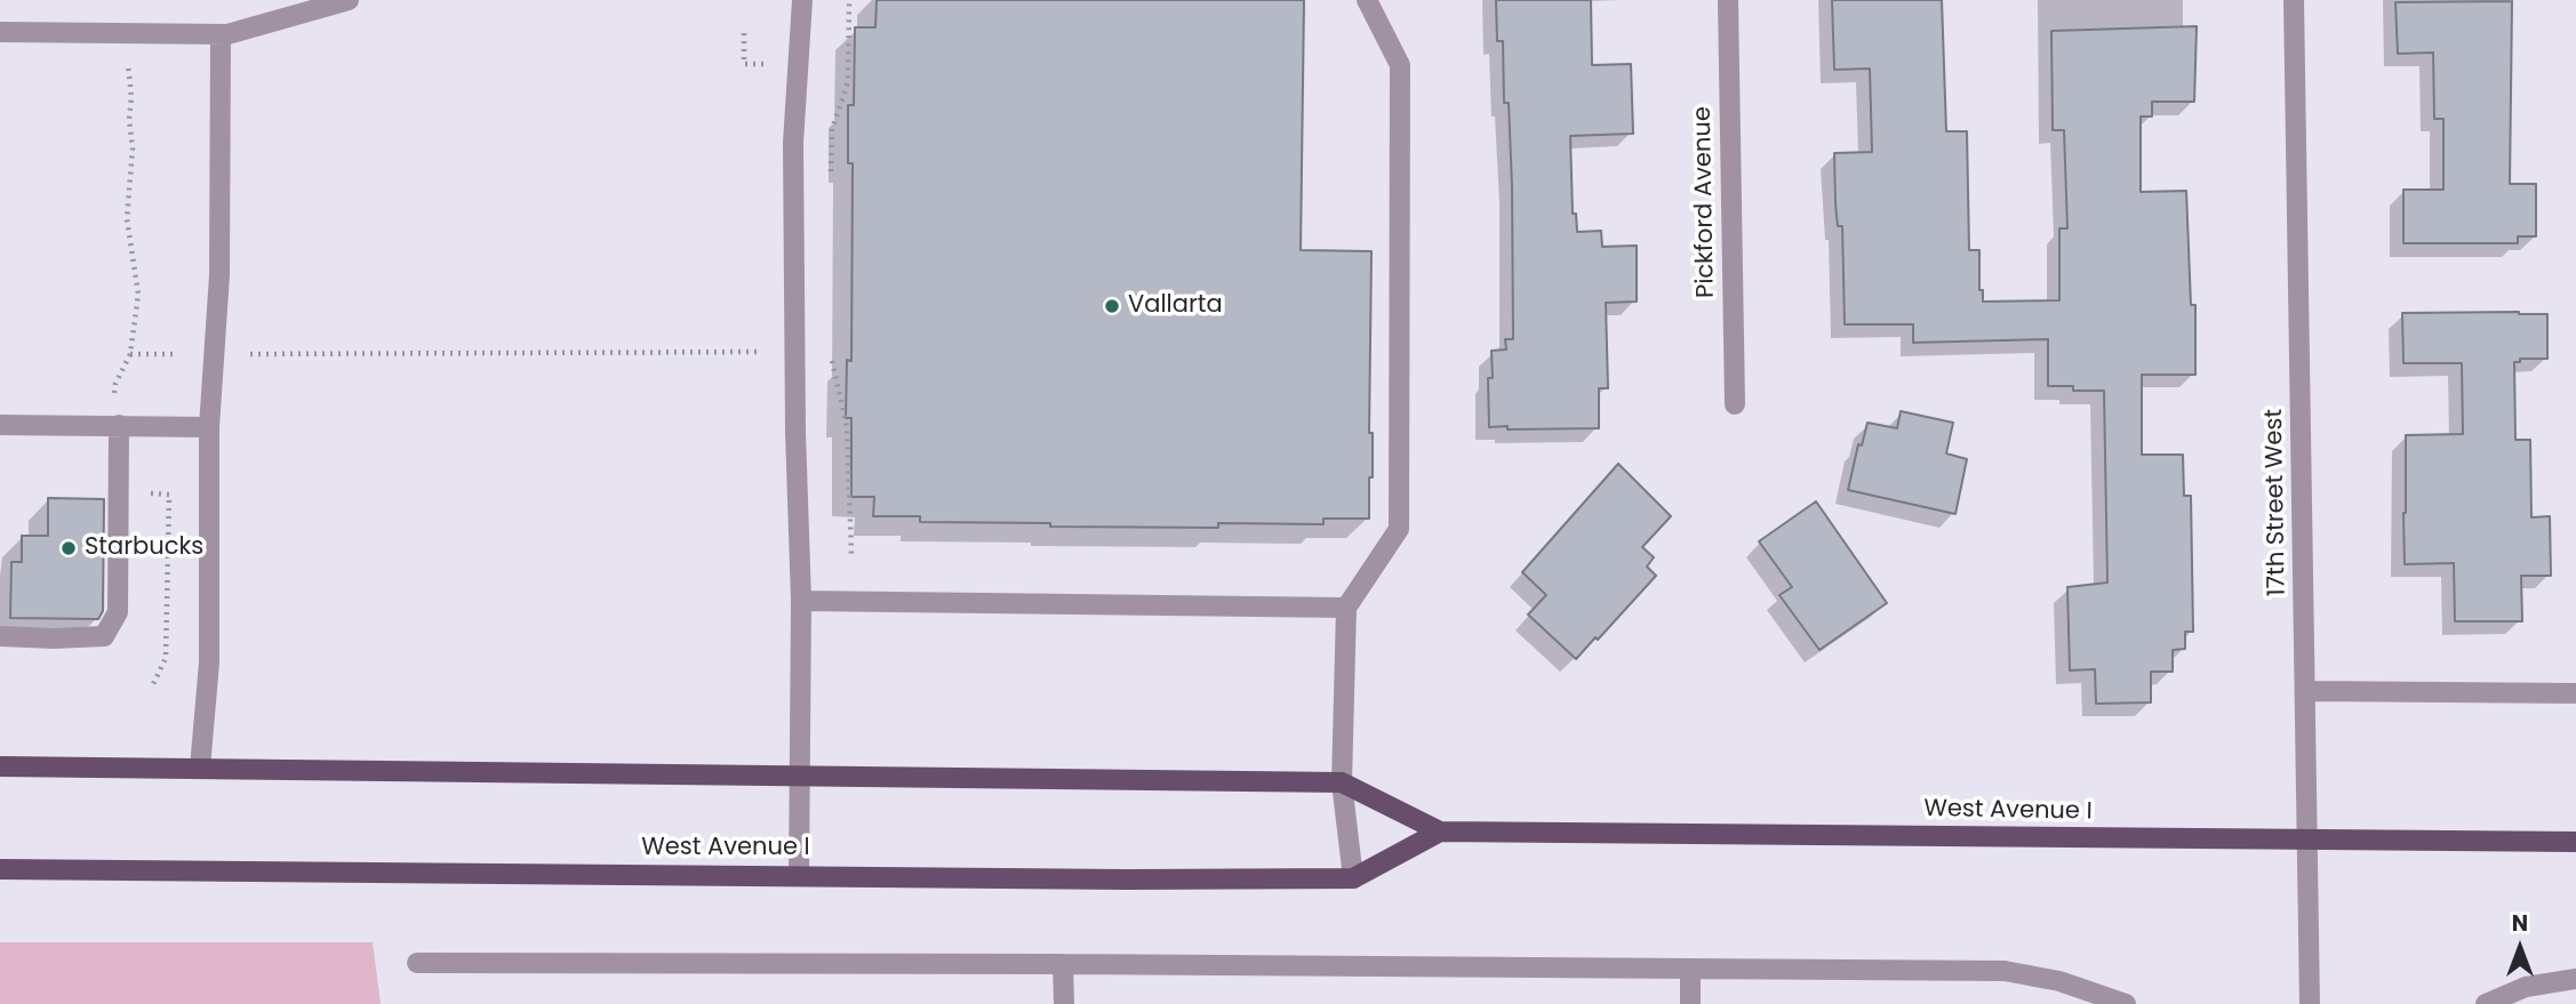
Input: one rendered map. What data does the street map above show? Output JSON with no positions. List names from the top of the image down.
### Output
{
  "streets": {
    "main road": ["West Avenue I"],
    "street": ["Pickford Avenue", "17th Street West"]
  },
  "crossings": [
    ["17th Street West", "West Avenue I"]
  ],
  "places": ["Vallarta", "Starbucks"],
  "north": "top"
}
